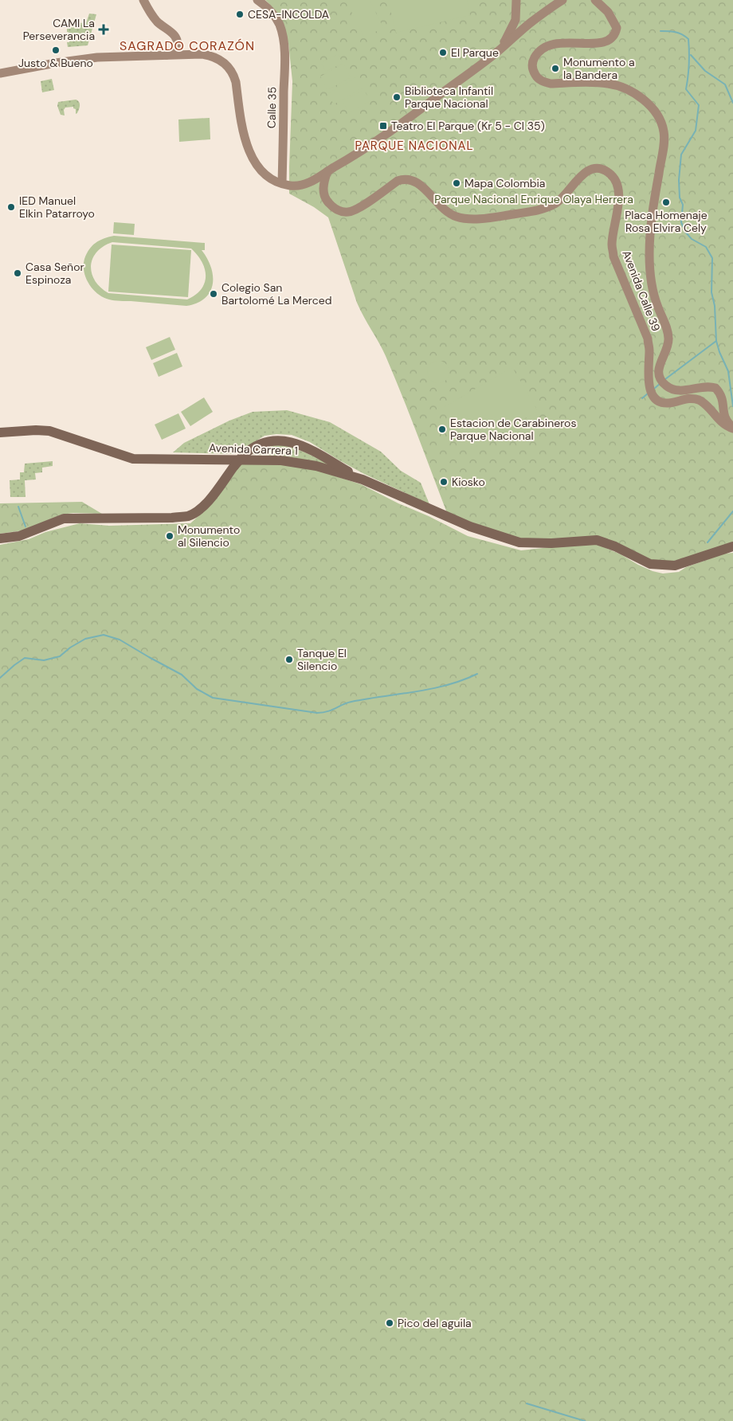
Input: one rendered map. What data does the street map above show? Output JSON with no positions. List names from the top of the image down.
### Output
{
  "streets": {
    "main road": ["Avenida Carrera 1"],
    "street": ["Calle 35", "Avenida Calle 39"]
  },
  "districts": ["SAGRADO CORAZÓN", "PARQUE NACIONAL"],
  "parks": ["Parque Nacional Enrique Olaya Herrera"],
  "places": {
    "other": [
      "CESA-INCOLDA",
      "Justo & Bueno",
      "El Parque",
      "Monumento a la Bandera",
      "Biblioteca Infantil Parque Nacional",
      "Mapa Colombia",
      "Placa Homenaje Rosa Elvira Cely",
      "IED Manuel Elkin Patarroyo",
      "Casa Señor Espinoza",
      "Colegio San Bartolomé La Merced",
      "Estacion de Carabineros Parque Nacional",
      "Kiosko",
      "Monumento al Silencio",
      "Tanque El Silencio",
      "Pico del aguila"
    ],
    "health": ["CAMI La Perseverancia"],
    "transit": ["Teatro El Parque (Kr 5 - Cl 35)"]
  }
}
